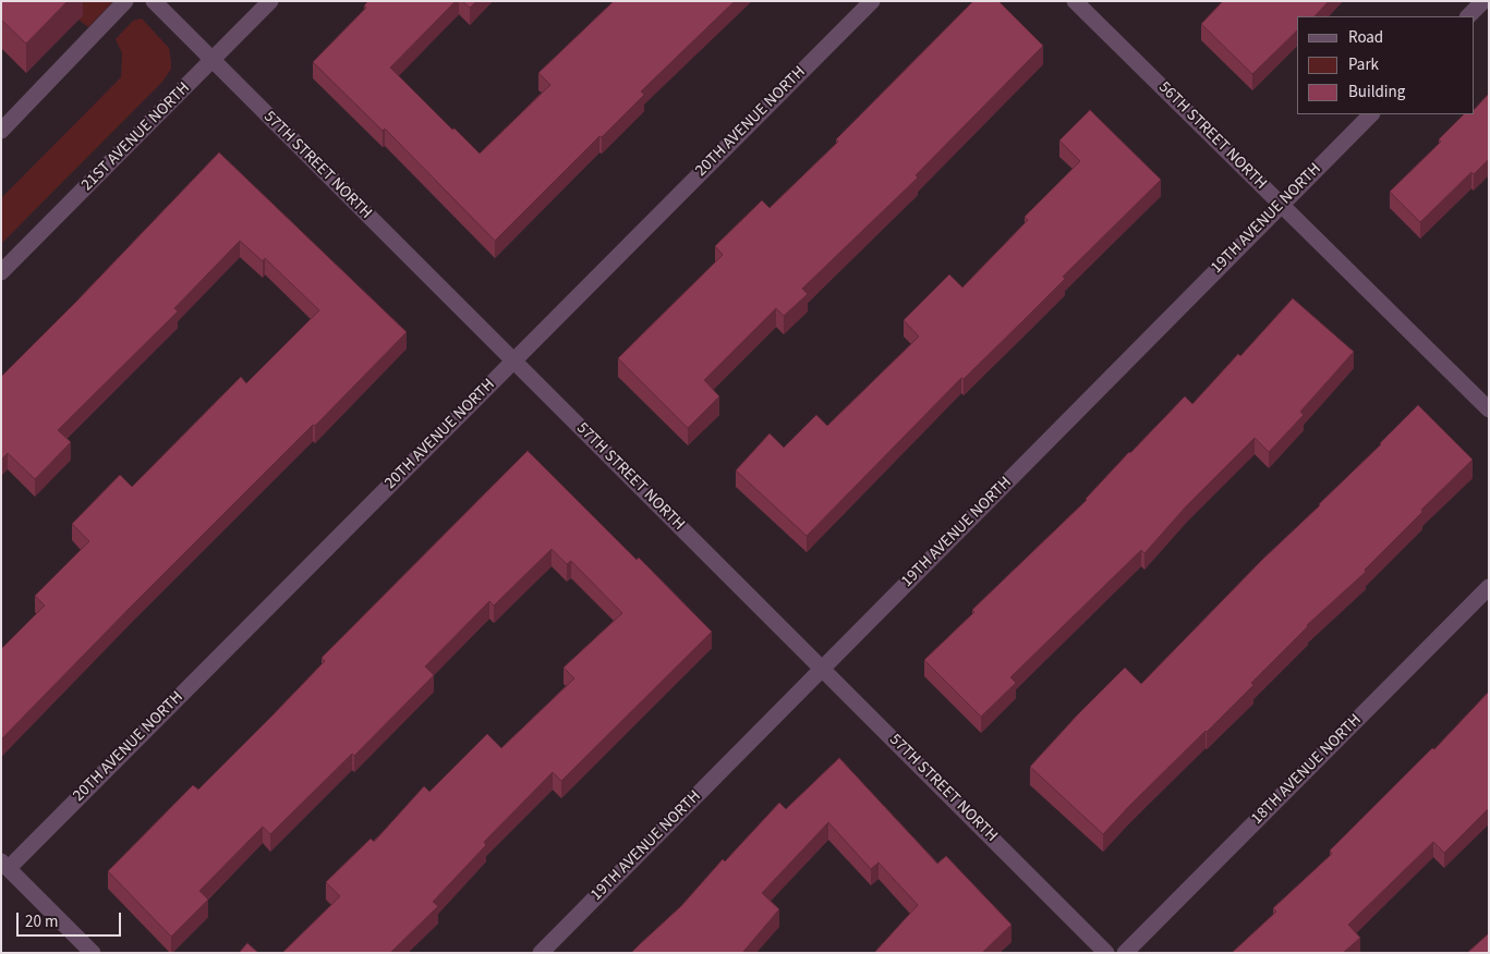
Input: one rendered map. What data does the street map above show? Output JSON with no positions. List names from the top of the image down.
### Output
{
  "streets": {
    "street": [
      "20TH AVENUE NORTH",
      "56TH STREET NORTH",
      "21ST AVENUE NORTH",
      "57TH STREET NORTH",
      "19TH AVENUE NORTH",
      "18TH AVENUE NORTH"
    ]
  },
  "crossings": [
    ["20TH AVENUE NORTH", "57TH STREET NORTH"],
    ["56TH STREET NORTH", "19TH AVENUE NORTH"],
    ["21ST AVENUE NORTH", "57TH STREET NORTH"],
    ["57TH STREET NORTH", "19TH AVENUE NORTH"]
  ],
  "legend": ["Road", "Park", "Building"],
  "scale_bar": "20 m"
}
